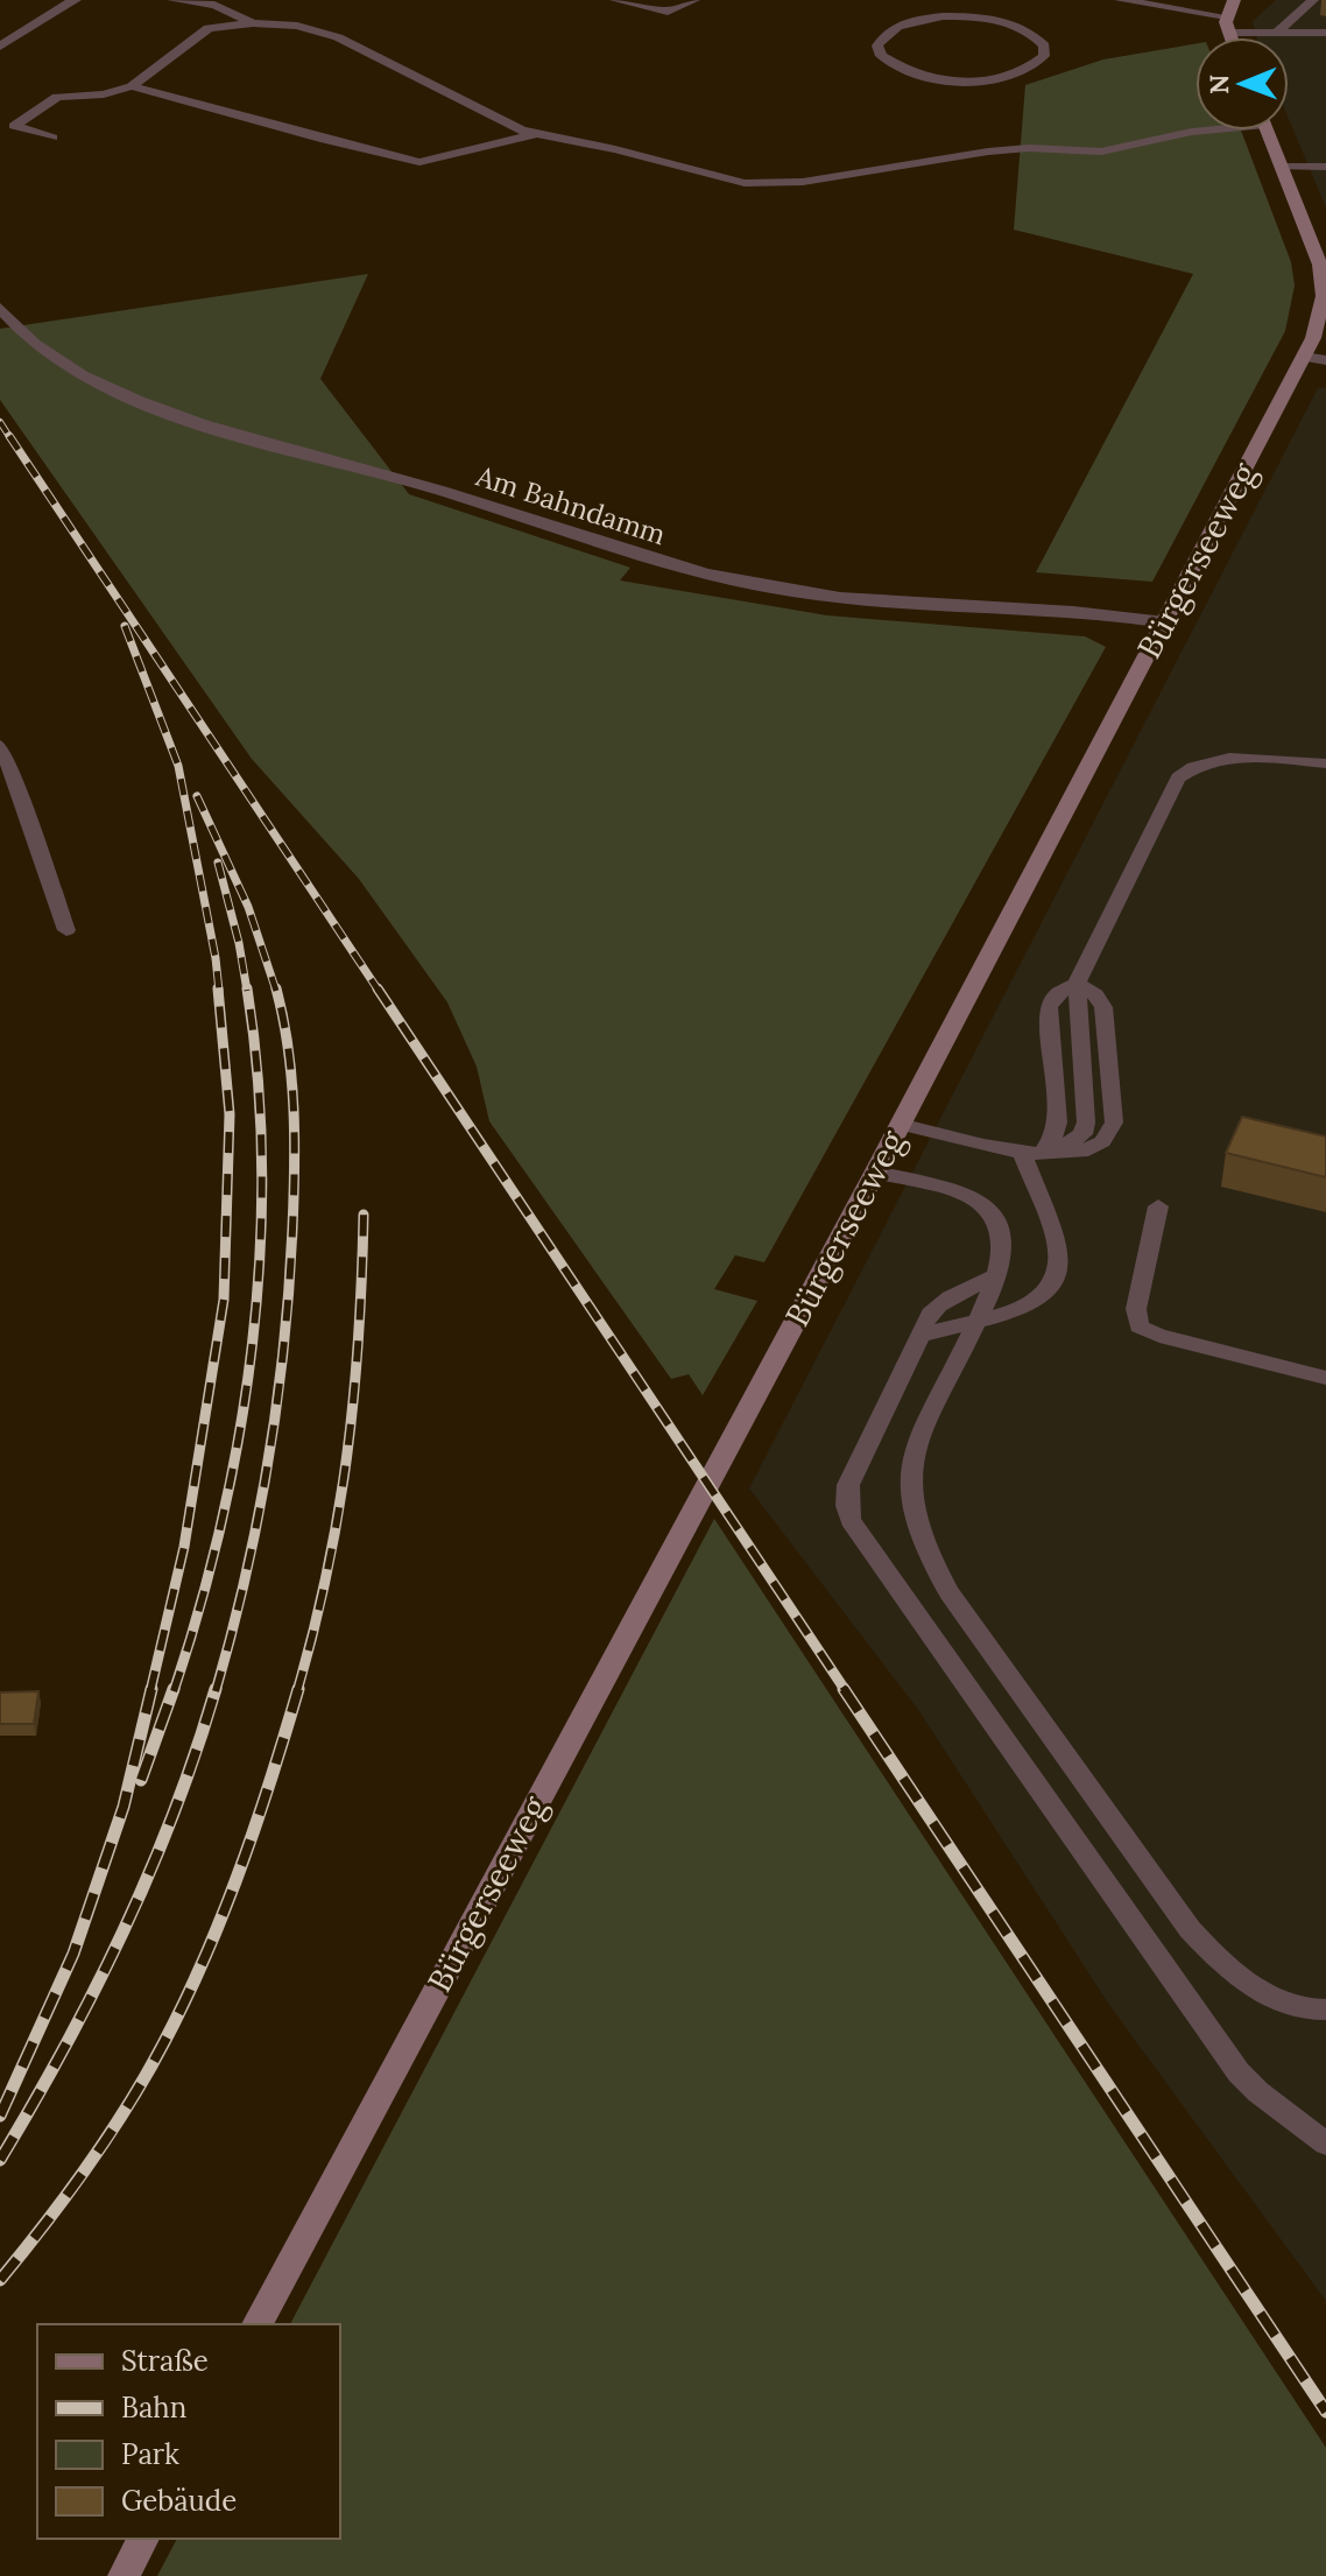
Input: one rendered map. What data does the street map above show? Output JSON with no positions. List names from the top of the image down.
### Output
{
  "streets": {
    "street": ["Am Bahndamm", "Bürgerseeweg"]
  },
  "crossings": [
    ["Am Bahndamm", "Bürgerseeweg"]
  ],
  "legend": [
    "Straße",
    "Bahn",
    "Park",
    "Gebäude"
  ],
  "north": "left"
}
